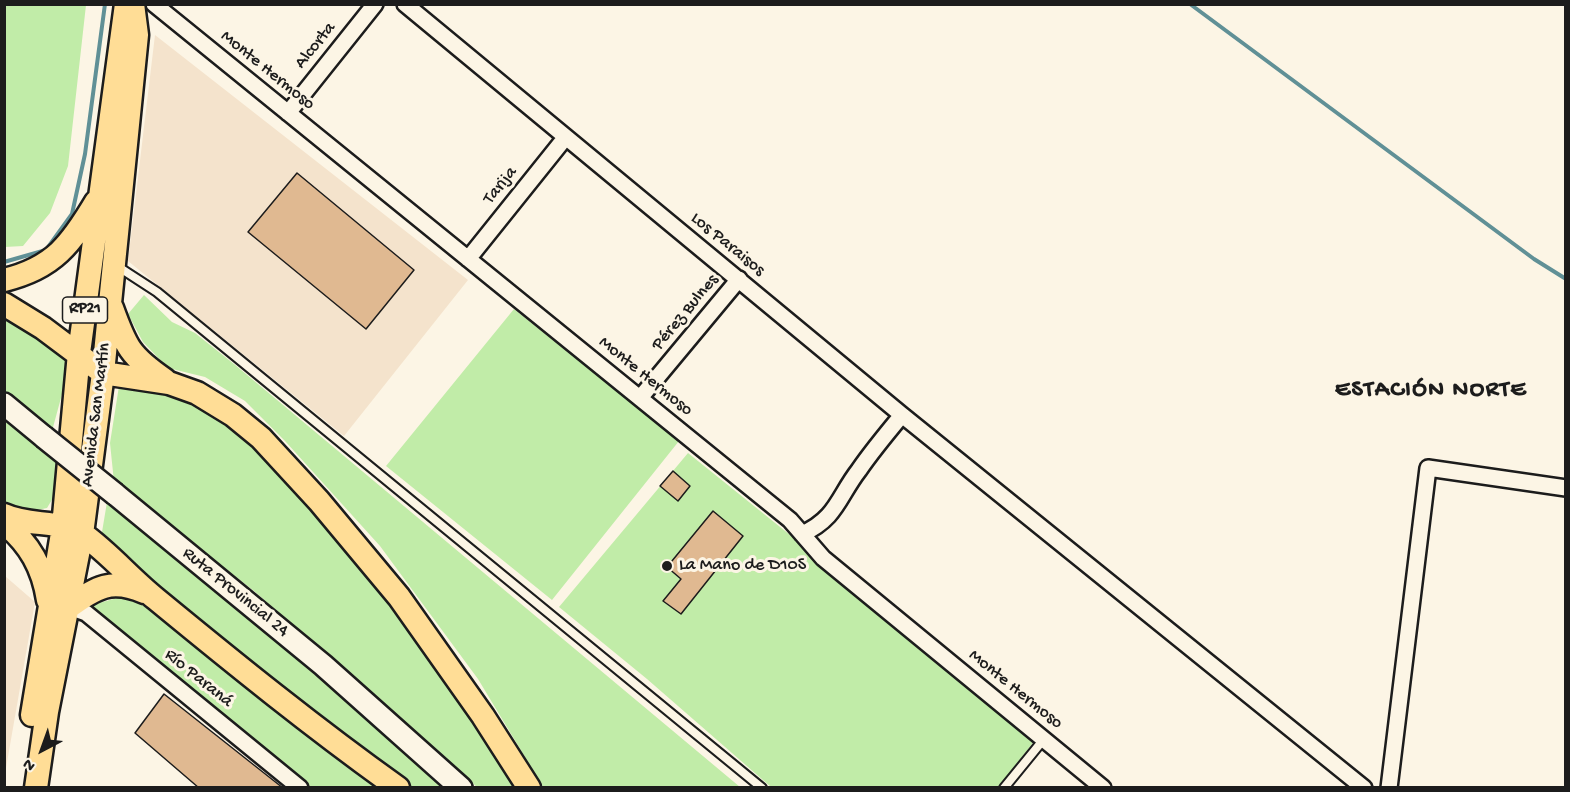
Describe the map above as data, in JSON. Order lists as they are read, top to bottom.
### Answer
{
  "streets": {
    "main road": ["RP21", "Avenida San Martín", "Ruta Provincial 24"],
    "street": [
      "Alcorta",
      "Monte Hermoso",
      "Tarija",
      "Los Paraisos",
      "Pérez Bulnes",
      "Río Paraná"
    ]
  },
  "crossings": [
    ["Alcorta", "Monte Hermoso"],
    ["Monte Hermoso", "Tarija"],
    ["Monte Hermoso", "Pérez Bulnes"],
    ["Tarija", "Los Paraisos"],
    ["Los Paraisos", "Pérez Bulnes"],
    ["Avenida San Martín", "Río Paraná"]
  ],
  "districts": ["ESTACIÓN NORTE"],
  "places": ["La Mano de D10S"],
  "north": "bottom left"
}
